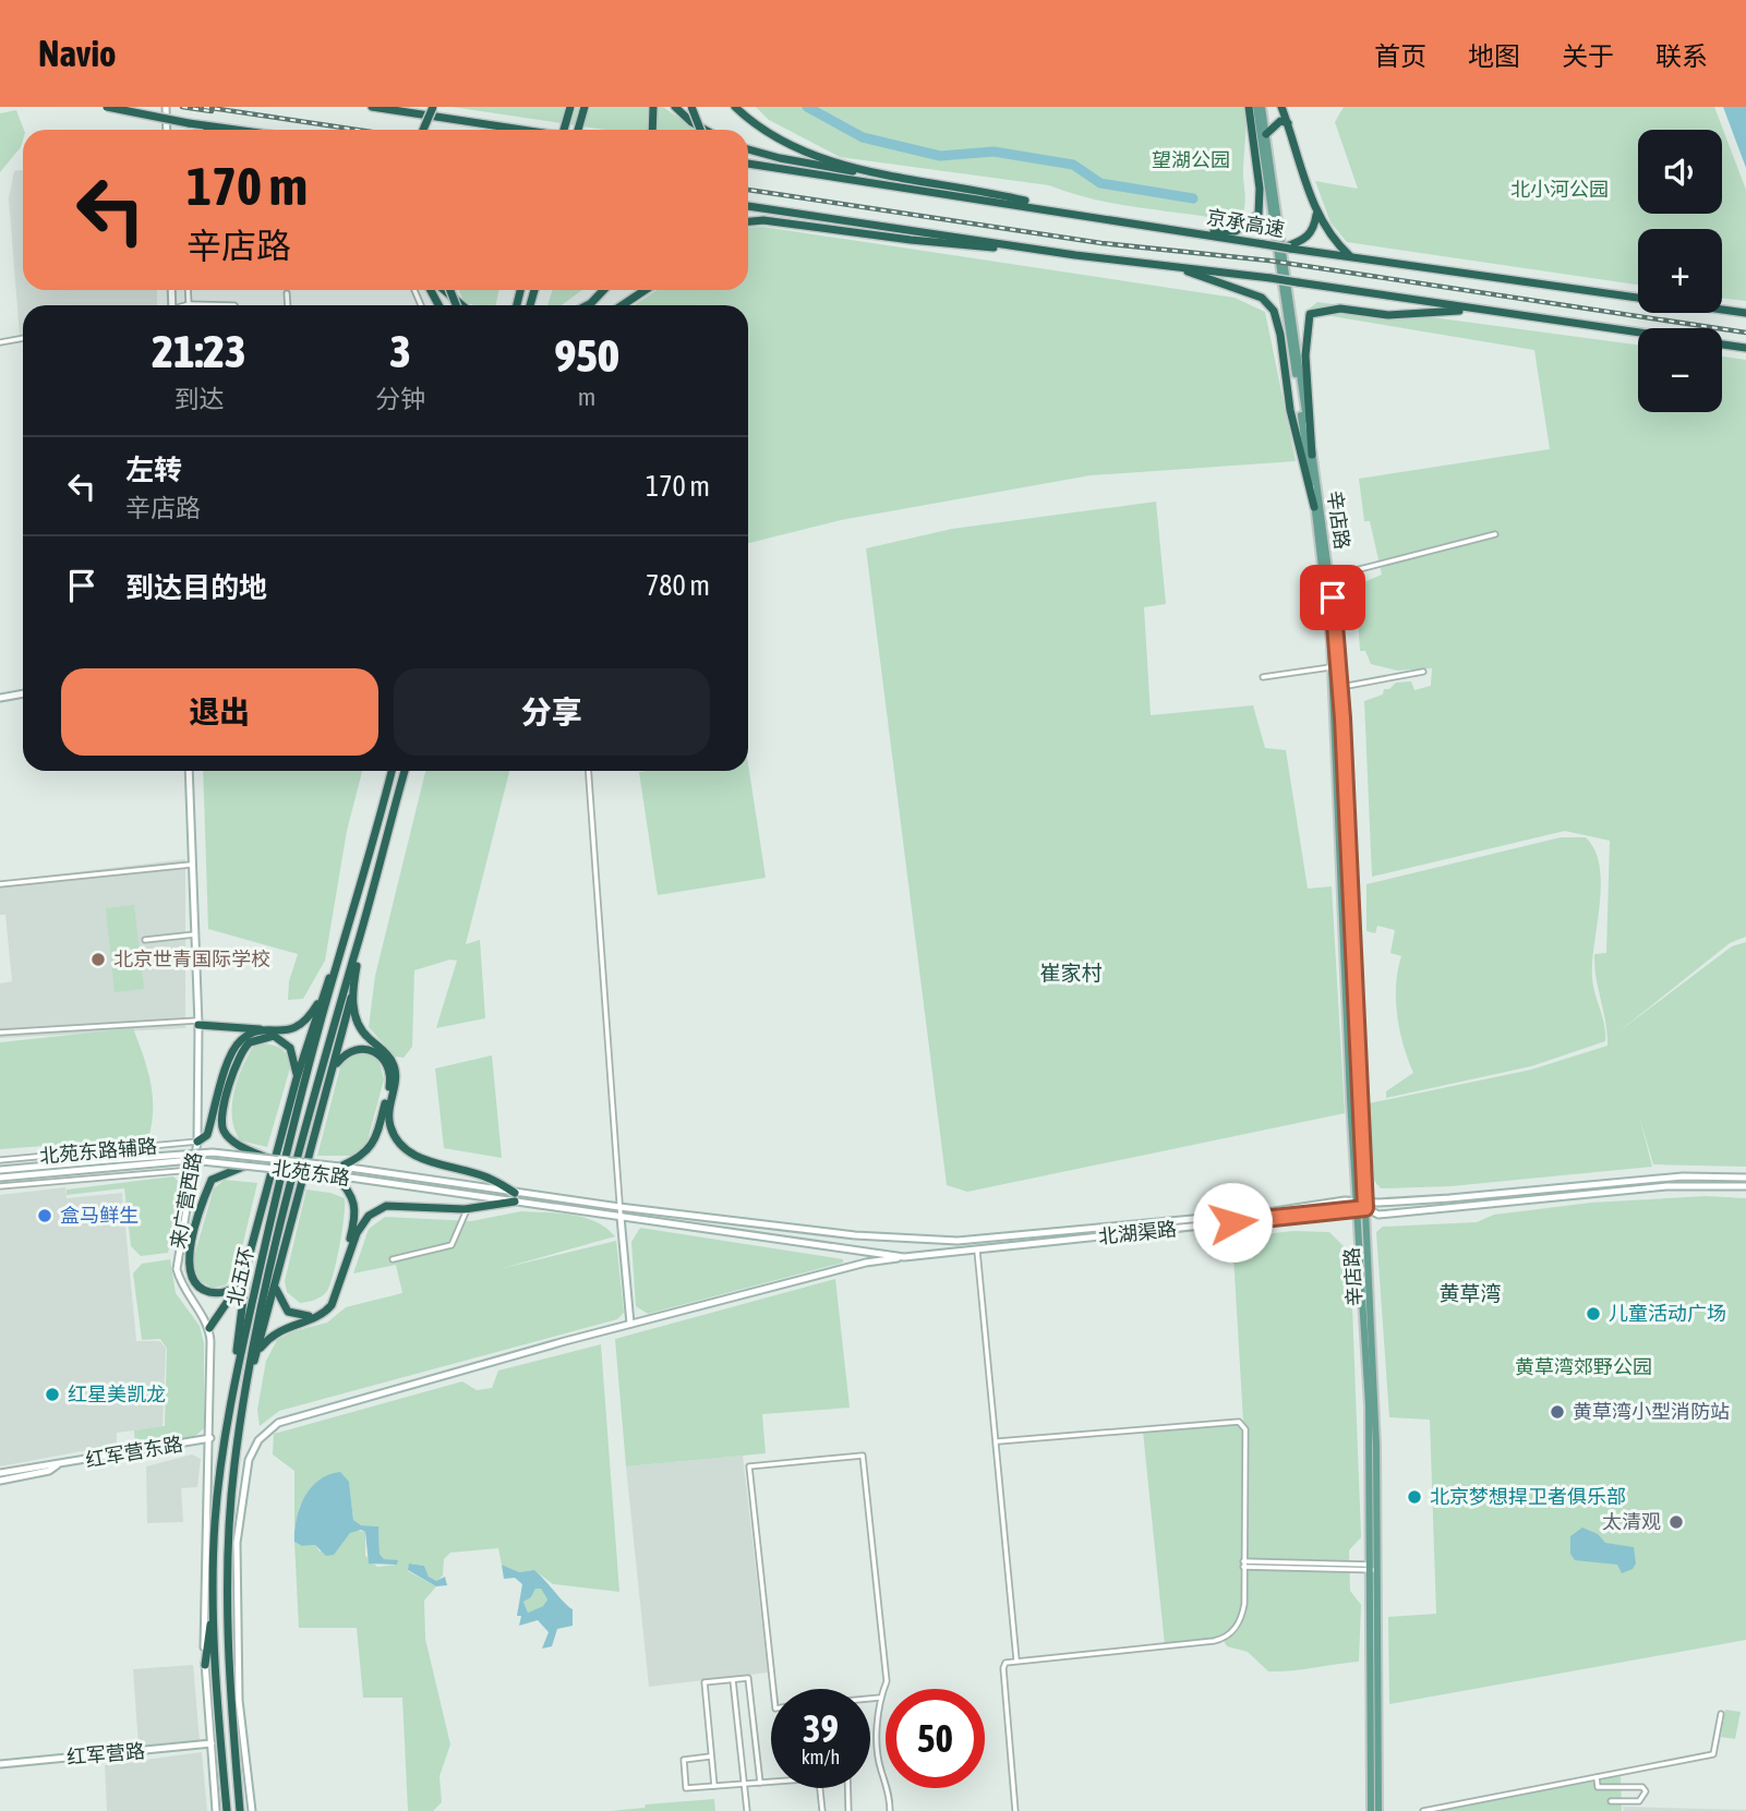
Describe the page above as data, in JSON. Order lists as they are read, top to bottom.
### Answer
{
  "streets": {
    "highway": ["京承高速", "北五环"],
    "main road": [
      "辛店路",
      "北苑东路",
      "来广营西路",
      "北湖渠路",
      "红军营东路",
      "红军营路"
    ],
    "street": ["北苑东路辅路"]
  },
  "crossings": [
    ["辛店路", "北湖渠路"],
    ["北苑东路辅路", "来广营西路"],
    ["北苑东路", "北湖渠路"]
  ],
  "districts": ["崔家村", "黄草湾"],
  "parks": ["望湖公园", "北小河公园", "黄草湾郊野公园"],
  "places": [
    "北京世青国际学校",
    "盒马鲜生",
    "儿童活动广场",
    "红星美凯龙",
    "黄草湾小型消防站",
    "北京梦想捍卫者俱乐部",
    "太清观"
  ],
  "page": {
    "header": "Navio",
    "nav": [
      "首页",
      "地图",
      "关于",
      "联系"
    ],
    "map_buttons": ["+", "−"],
    "turn": ["170 m", "辛店路"],
    "eta": [
      "21:23",
      "到达",
      "3",
      "分钟",
      "950",
      "m"
    ],
    "list": [
      {
        "name": "左转",
        "note": "辛店路",
        "value": "170 m"
      },
      {
        "name": "到达目的地",
        "value": "780 m"
      }
    ],
    "buttons": ["退出", "分享"],
    "speed": "39 km/h",
    "limit": "50"
  }
}
